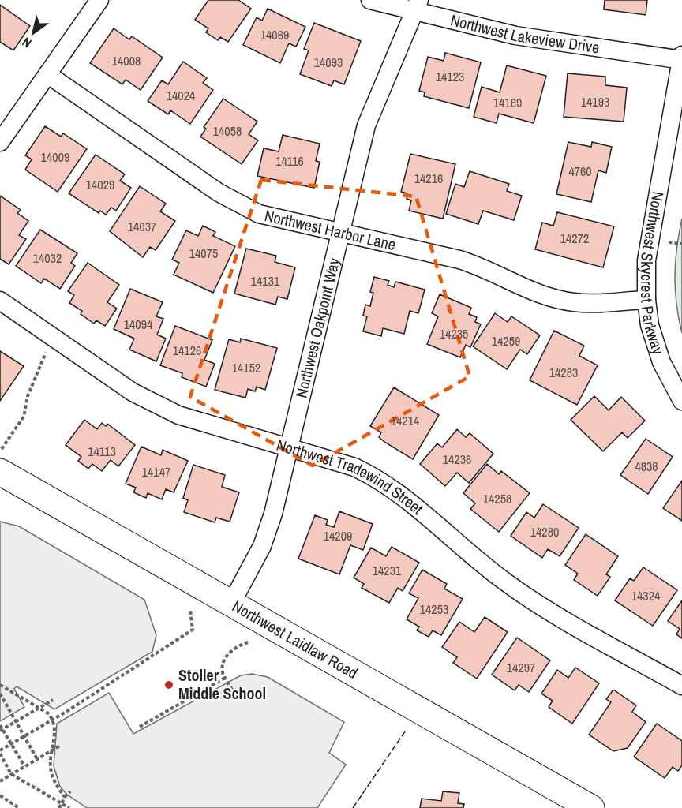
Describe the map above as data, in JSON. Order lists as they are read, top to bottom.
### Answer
{
  "streets": {
    "main road": ["Northwest Laidlaw Road"],
    "street": [
      "Northwest Lakeview Drive",
      "Northwest Harbor Lane",
      "Northwest Skycrest Parkway",
      "Northwest Oakpoint Way",
      "Northwest Tradewind Street"
    ]
  },
  "crossings": [
    ["Northwest Lakeview Drive", "Northwest Skycrest Parkway"],
    ["Northwest Lakeview Drive", "Northwest Oakpoint Way"],
    ["Northwest Harbor Lane", "Northwest Skycrest Parkway"],
    ["Northwest Harbor Lane", "Northwest Oakpoint Way"],
    ["Northwest Oakpoint Way", "Northwest Tradewind Street"],
    ["Northwest Oakpoint Way", "Northwest Laidlaw Road"]
  ],
  "places": ["Stoller Middle School"],
  "house_numbers": [
    "14069",
    "14008",
    "14093",
    "14123",
    "14024",
    "14193",
    "14169",
    "14058",
    "14009",
    "14116",
    "4760",
    "14216",
    "14029",
    "14037",
    "14272",
    "14075",
    "14032",
    "14131",
    "14094",
    "14235",
    "14259",
    "14126",
    "14152",
    "14283",
    "14214",
    "14113",
    "14236",
    "4838",
    "14147",
    "14258",
    "14280",
    "14209",
    "14231",
    "14324",
    "14253",
    "14297"
  ],
  "north": "bottom left"
}
